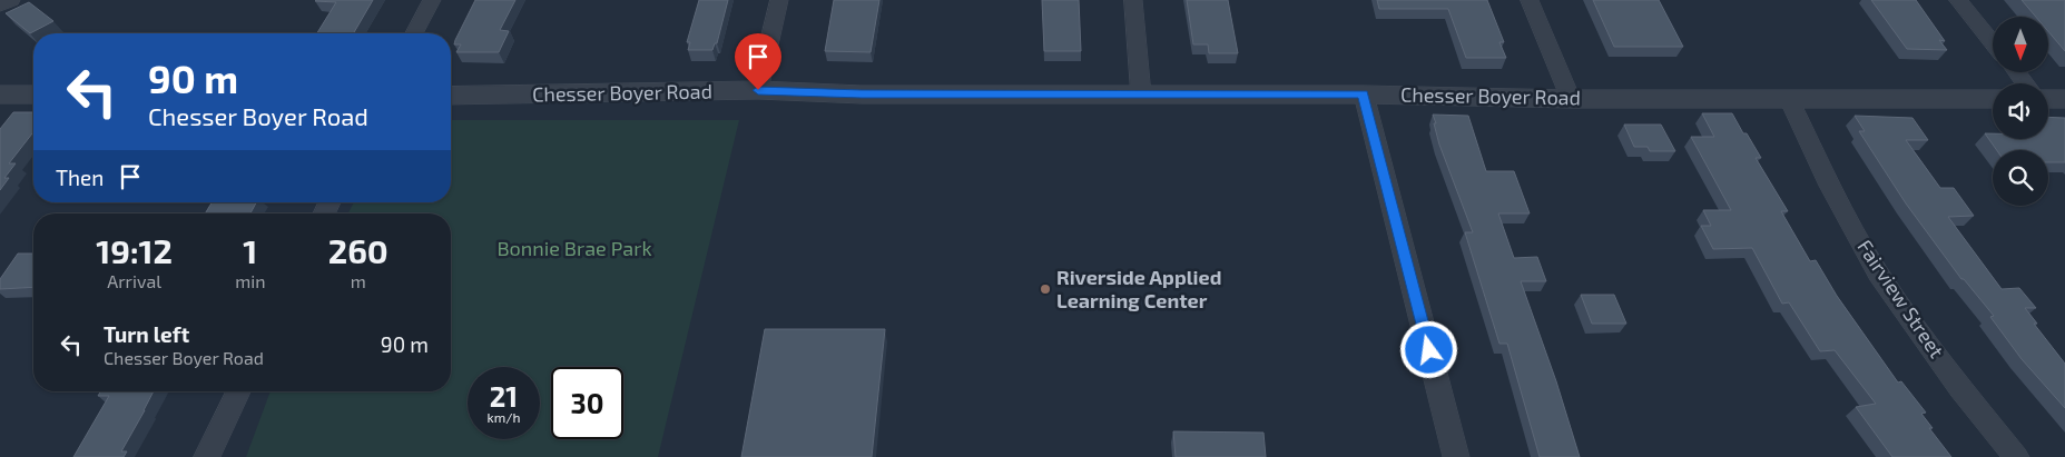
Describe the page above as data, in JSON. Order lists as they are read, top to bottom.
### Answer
{
  "streets": {
    "street": ["Chesser Boyer Road", "Fairview Street"]
  },
  "crossings": [
    ["Chesser Boyer Road", "Fairview Street"]
  ],
  "parks": ["Bonnie Brae Park"],
  "places": ["Riverside Applied Learning Center"],
  "north": "bottom",
  "page": {
    "turn": ["90 m", "Chesser Boyer Road"],
    "then": "Then",
    "eta": [
      "19:12",
      "Arrival",
      "1",
      "min",
      "260",
      "m"
    ],
    "list": [
      {
        "name": "Turn left",
        "note": "Chesser Boyer Road",
        "value": "90 m"
      }
    ],
    "speed": "21 km/h",
    "limit": "30"
  }
}
